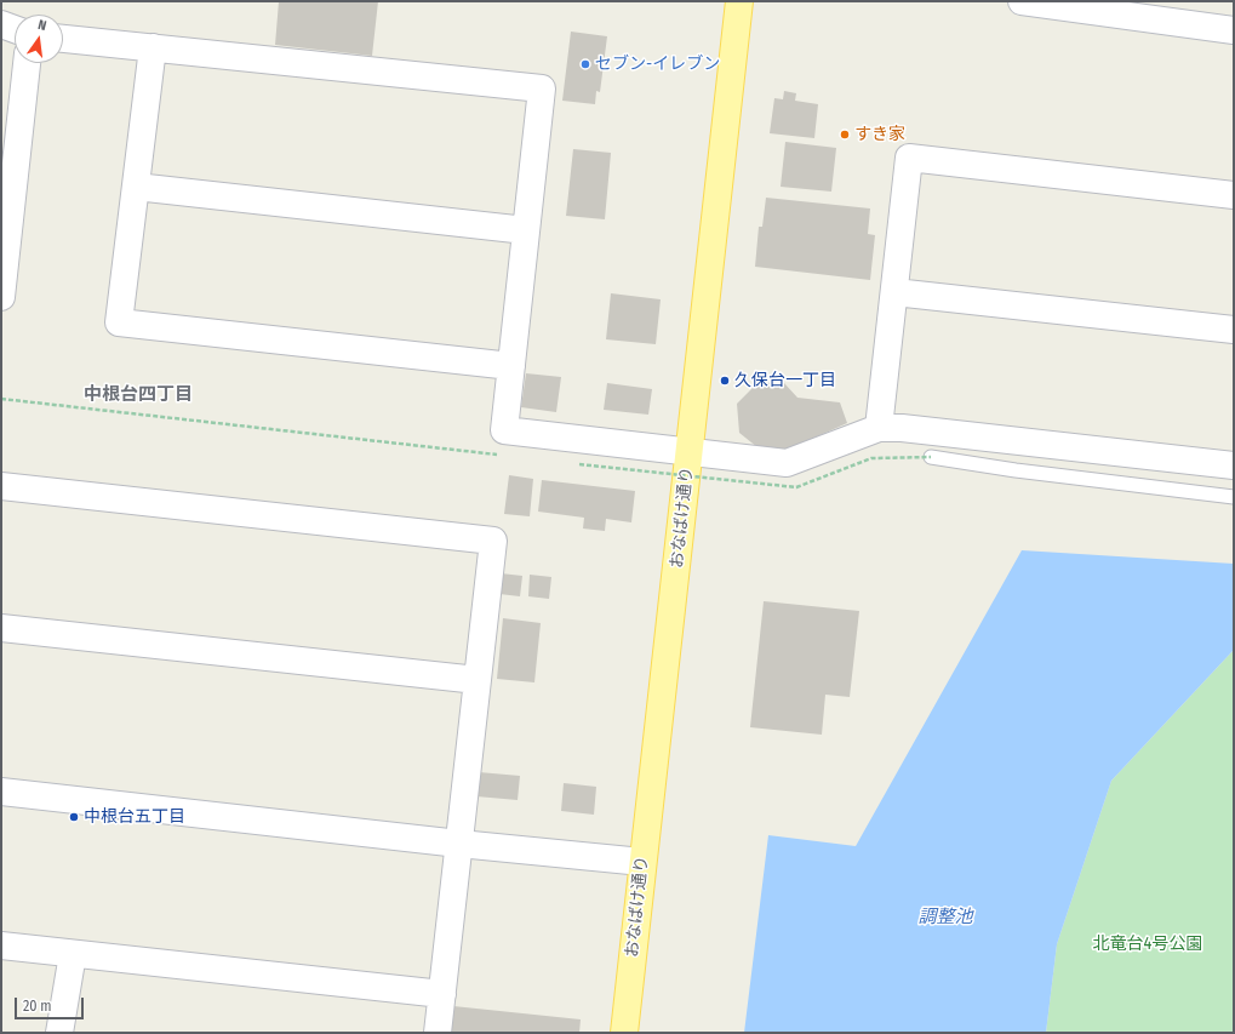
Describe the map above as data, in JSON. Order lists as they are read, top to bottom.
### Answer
{
  "streets": {
    "main road": ["おなばけ通り"]
  },
  "districts": ["中根台四丁目"],
  "water": ["調整池"],
  "parks": ["北竜台4号公園"],
  "places": [
    "セブン-イレブン",
    "すき家",
    "久保台一丁目",
    "中根台五丁目"
  ],
  "scale_bar": "20 m",
  "north": "top"
}
